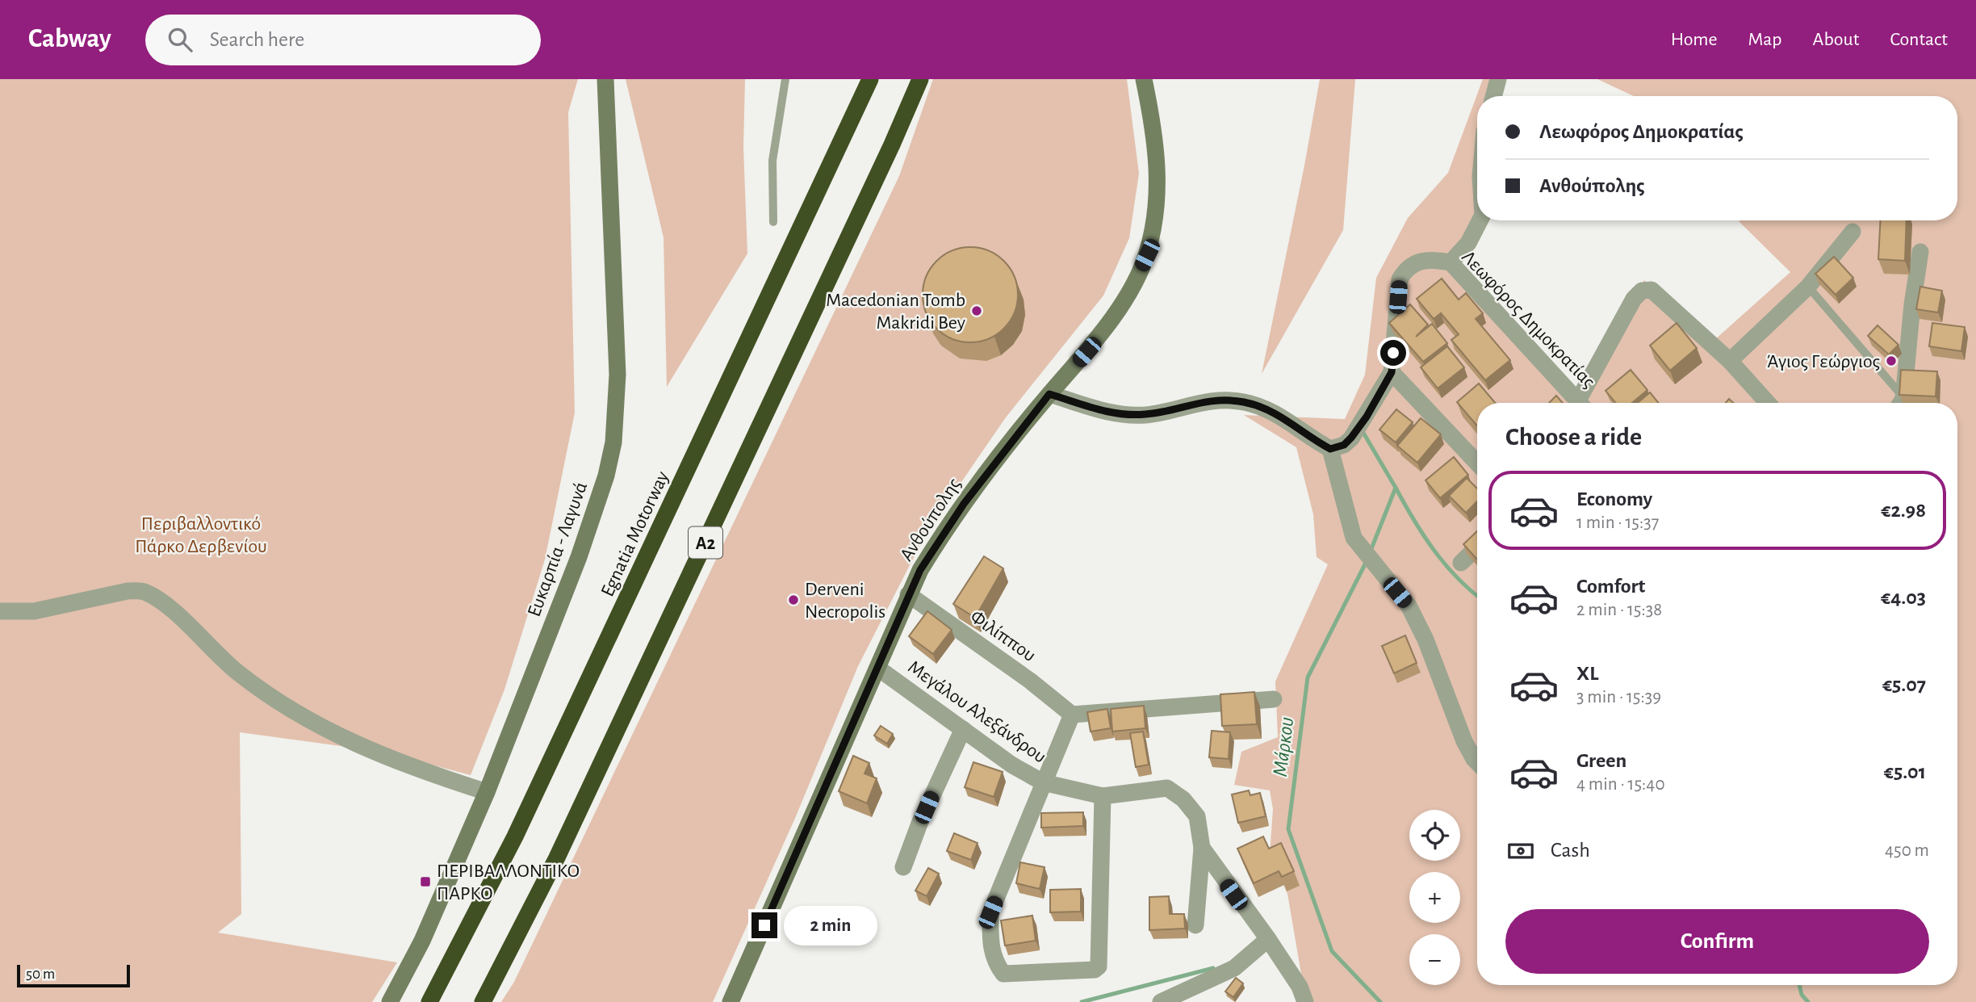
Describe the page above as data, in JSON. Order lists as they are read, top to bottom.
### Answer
{
  "streets": {
    "highway": ["Egnatia Motorway", "Α2"],
    "street": [
      "Λεωφόρος Δημοκρατίας",
      "Ανθούπολης",
      "Ευκαρπία - Λαγυνά",
      "Φιλίππου",
      "Μεγάλου Αλεξάνδρου"
    ]
  },
  "crossings": [
    ["Ανθούπολης", "Φιλίππου"],
    ["Ανθούπολης", "Μεγάλου Αλεξάνδρου"]
  ],
  "water": ["Μάρκου"],
  "parks": ["Περιβαλλοντικό Πάρκο Δερβενίου"],
  "places": {
    "other": ["Macedonian Tomb Makridi Bey", "Άγιος Γεώργιος", "Derveni Necropolis"],
    "transit": ["ΠΕΡΙΒΑΛΛΟΝΤΙΚΟ ΠΑΡΚΟ"]
  },
  "scale_bar": "50 m",
  "page": {
    "header": "Cabway",
    "search": "Search here",
    "nav": [
      "Home",
      "Map",
      "About",
      "Contact"
    ],
    "banner": ["Λεωφόρος Δημοκρατίας", "Ανθούπολης"],
    "heading": "Choose a ride",
    "list": [
      {
        "name": "Economy",
        "note": "1 min · 15:37",
        "value": "€2.98"
      },
      {
        "name": "Comfort",
        "note": "2 min · 15:38",
        "value": "€4.03"
      },
      {
        "name": "XL",
        "note": "3 min · 15:39",
        "value": "€5.07"
      },
      {
        "name": "Green",
        "note": "4 min · 15:40",
        "value": "€5.01"
      }
    ],
    "map_buttons": ["+", "−"],
    "pay": ["Cash", "450 m"],
    "buttons": "Confirm",
    "bubble": "2 min",
    "scale": "50 m"
  }
}
